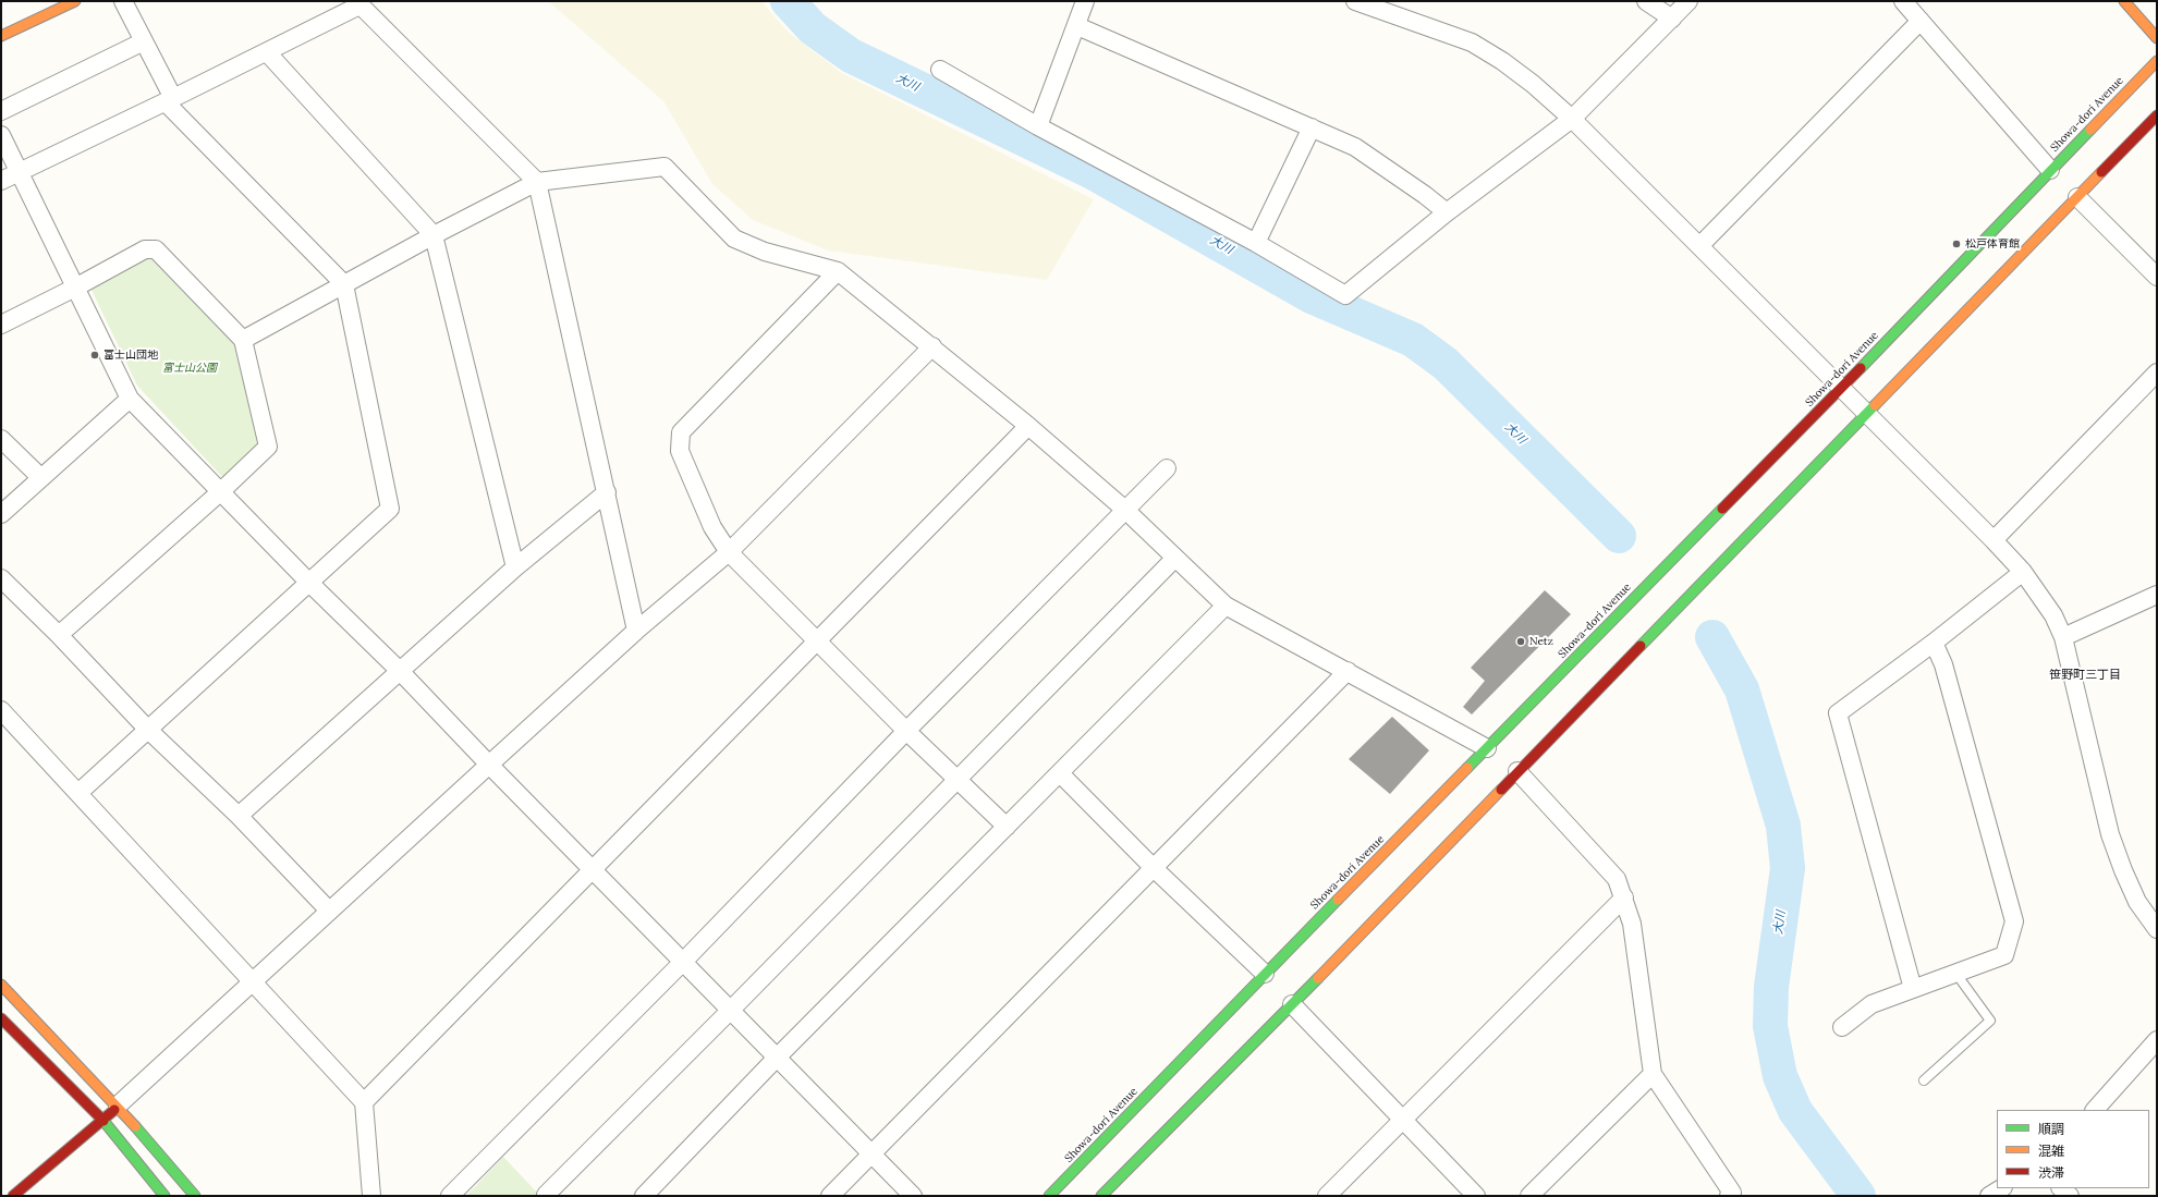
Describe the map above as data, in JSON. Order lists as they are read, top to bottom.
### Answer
{
  "streets": {
    "street": ["Showa-dori Avenue"]
  },
  "districts": ["笹野町三丁目"],
  "water": ["大川"],
  "parks": ["富士山公園"],
  "places": ["松戸体育館", "富士山団地", "Netz"],
  "legend": ["順調", "混雑", "渋滞"]
}
